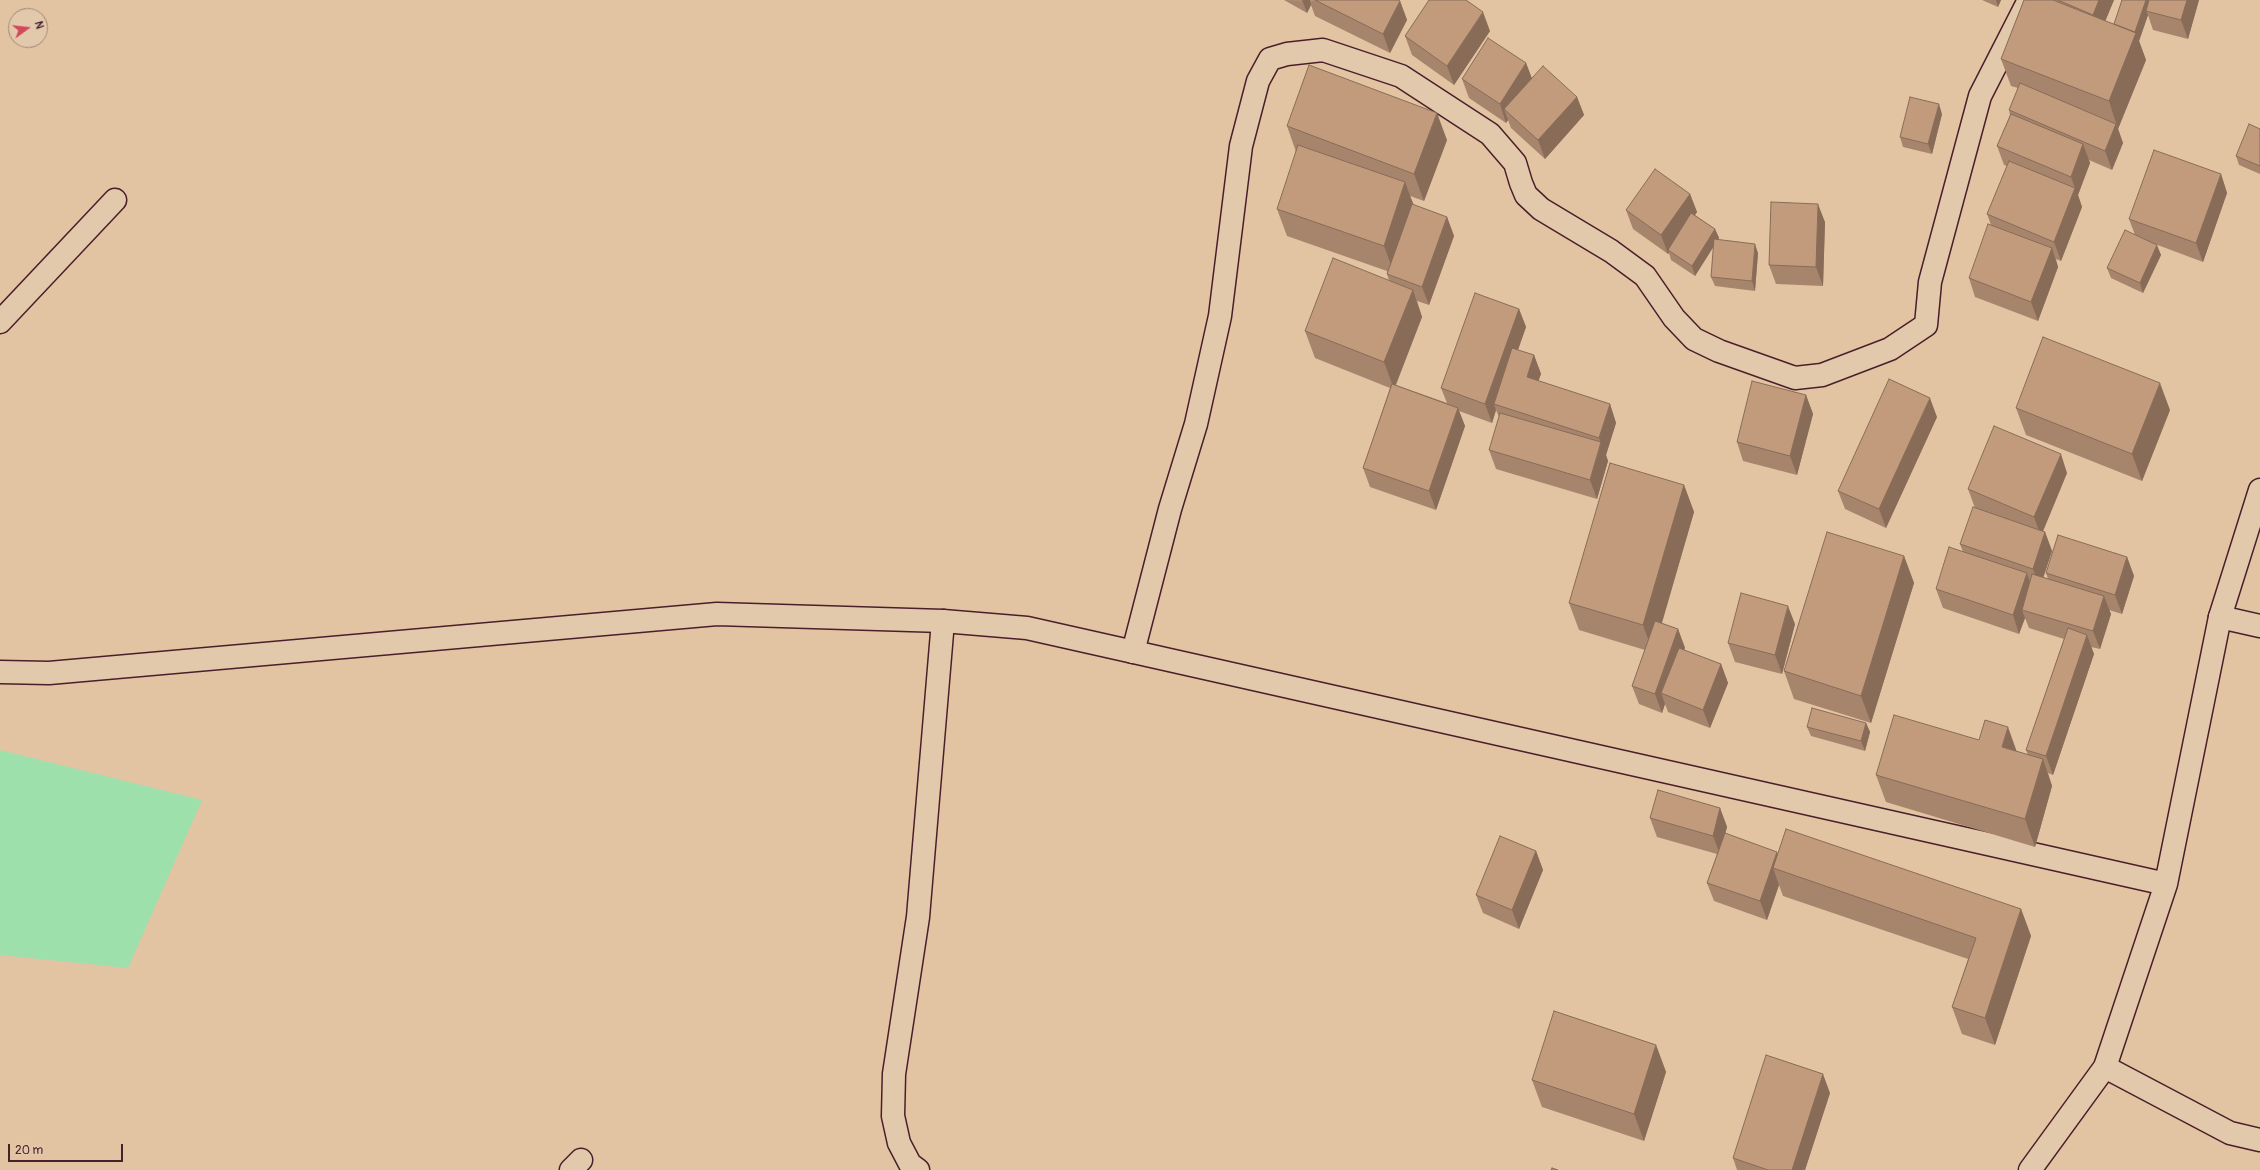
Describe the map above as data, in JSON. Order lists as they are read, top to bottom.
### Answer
{
  "scale_bar": "20 m",
  "north": "right"
}
